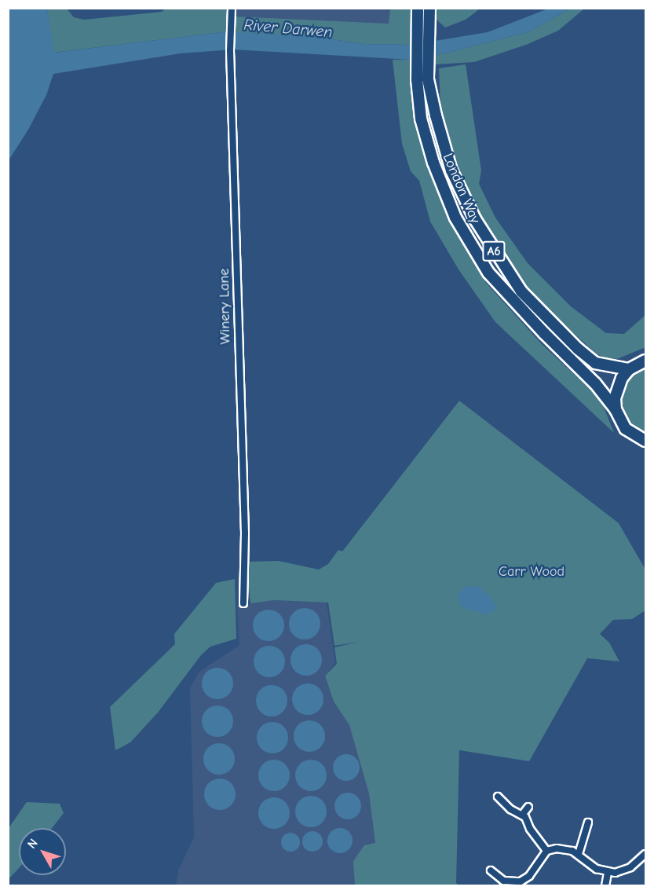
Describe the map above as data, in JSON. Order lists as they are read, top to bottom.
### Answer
{
  "streets": {
    "highway": ["London Way", "A6"],
    "street": ["Winery Lane"]
  },
  "crossings": [
    ["London Way", "A6"]
  ],
  "water": ["River Darwen"],
  "parks": ["Carr Wood"],
  "north": "top left"
}
